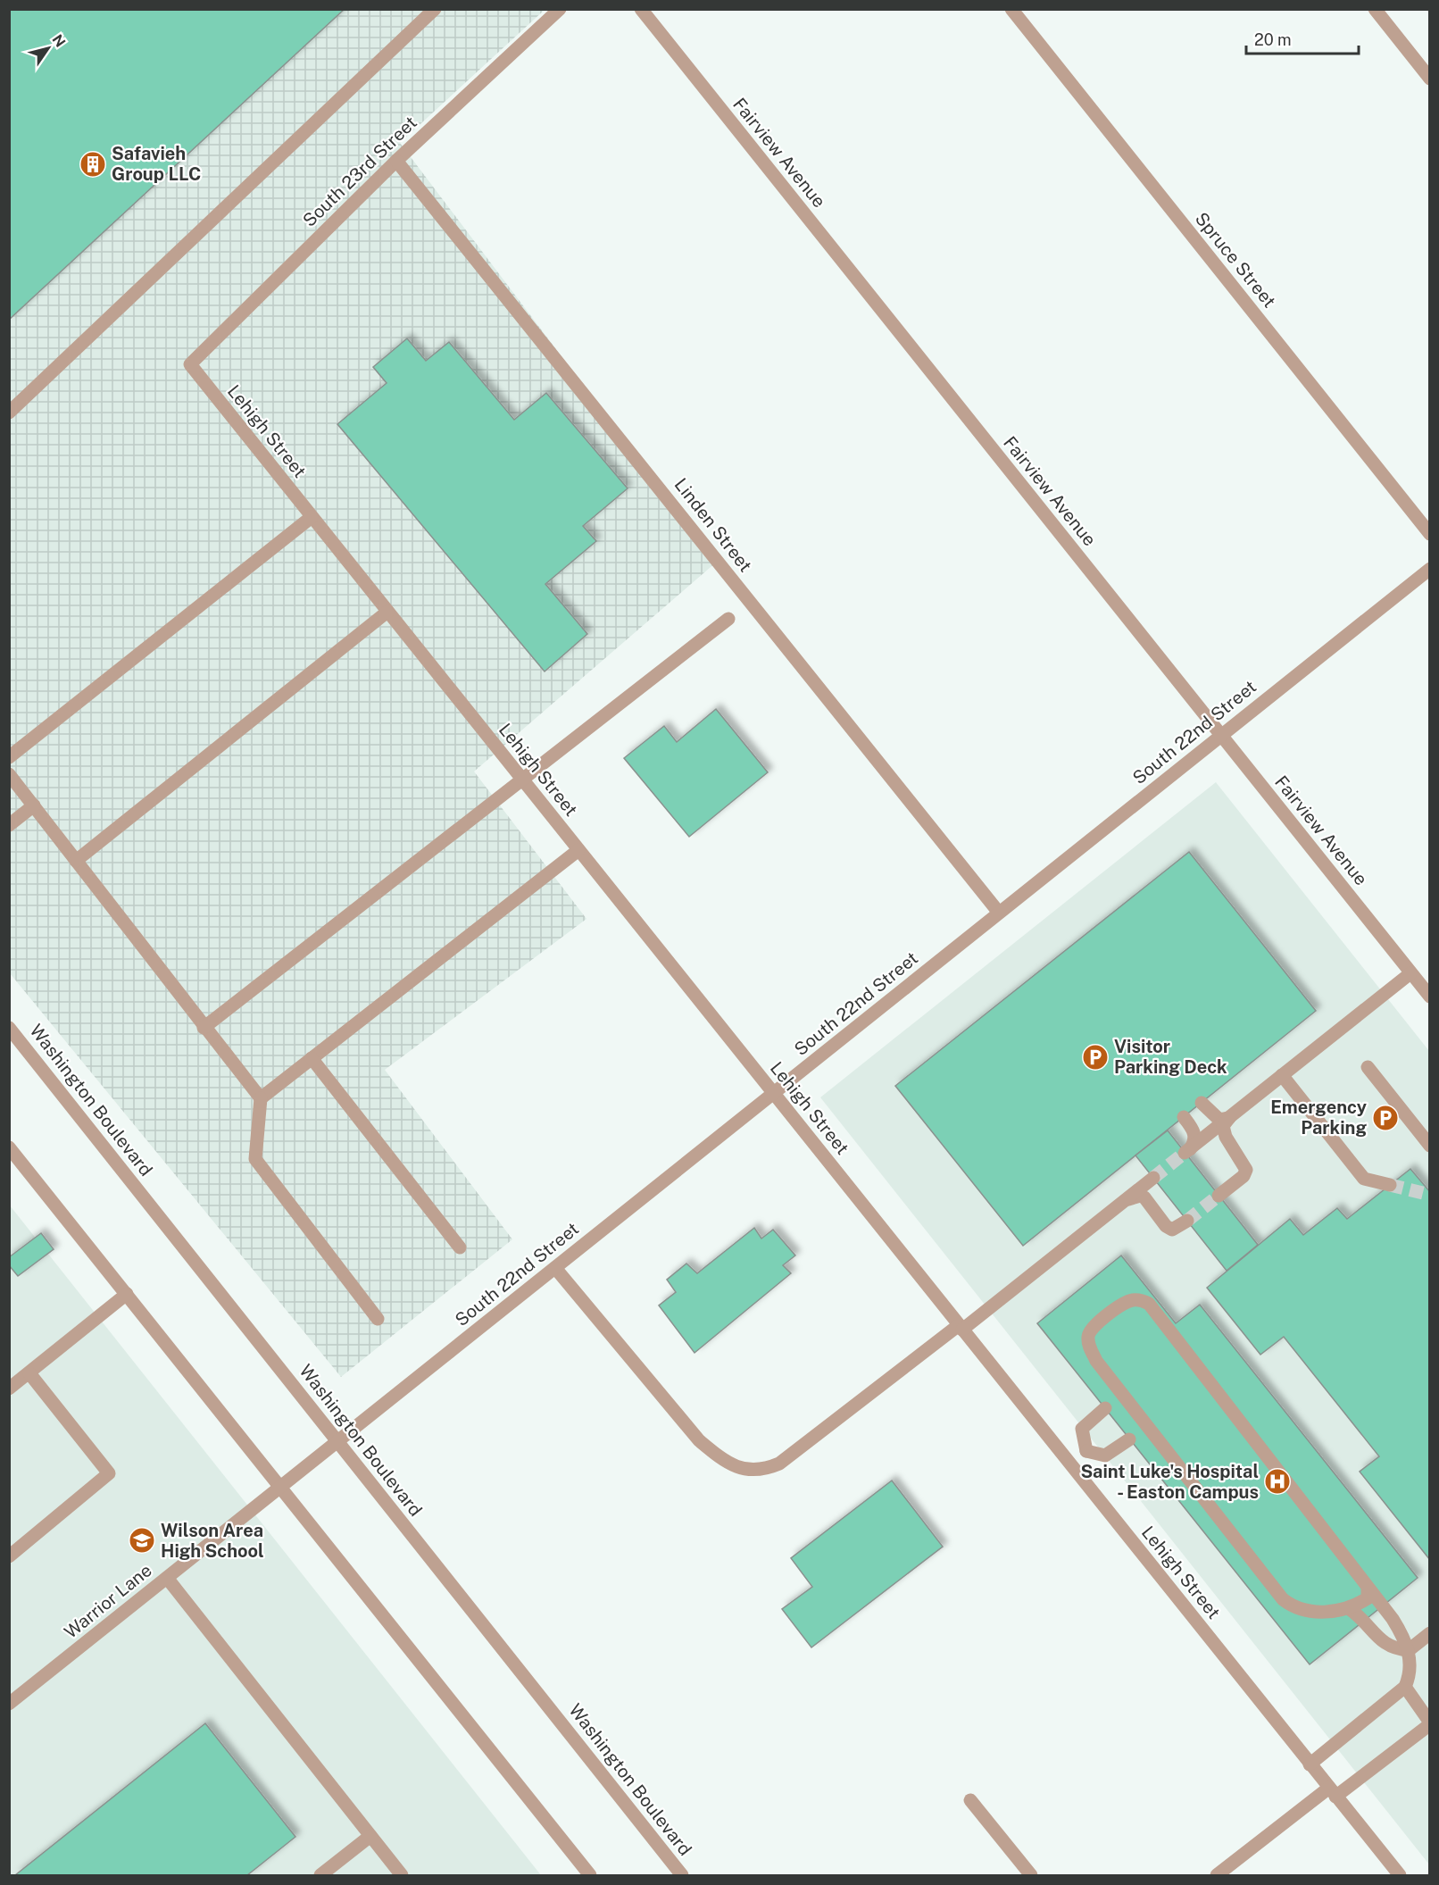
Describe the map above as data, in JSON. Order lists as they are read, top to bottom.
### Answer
{
  "streets": {
    "street": [
      "Fairview Avenue",
      "South 23rd Street",
      "Spruce Street",
      "Lehigh Street",
      "Linden Street",
      "South 22nd Street",
      "Washington Boulevard",
      "Warrior Lane"
    ]
  },
  "crossings": [
    ["Fairview Avenue", "South 22nd Street"],
    ["South 23rd Street", "Lehigh Street"],
    ["South 23rd Street", "Linden Street"],
    ["Lehigh Street", "South 22nd Street"],
    ["Linden Street", "South 22nd Street"],
    ["South 22nd Street", "Washington Boulevard"],
    ["South 22nd Street", "Warrior Lane"]
  ],
  "places": {
    "building": ["Safavieh Group LLC"],
    "parking": ["Visitor Parking Deck", "Emergency Parking"],
    "hospital": ["Saint Luke's Hospital - Easton Campus"],
    "school or university": ["Wilson Area High School"]
  },
  "scale_bar": "20 m",
  "north": "top right"
}
